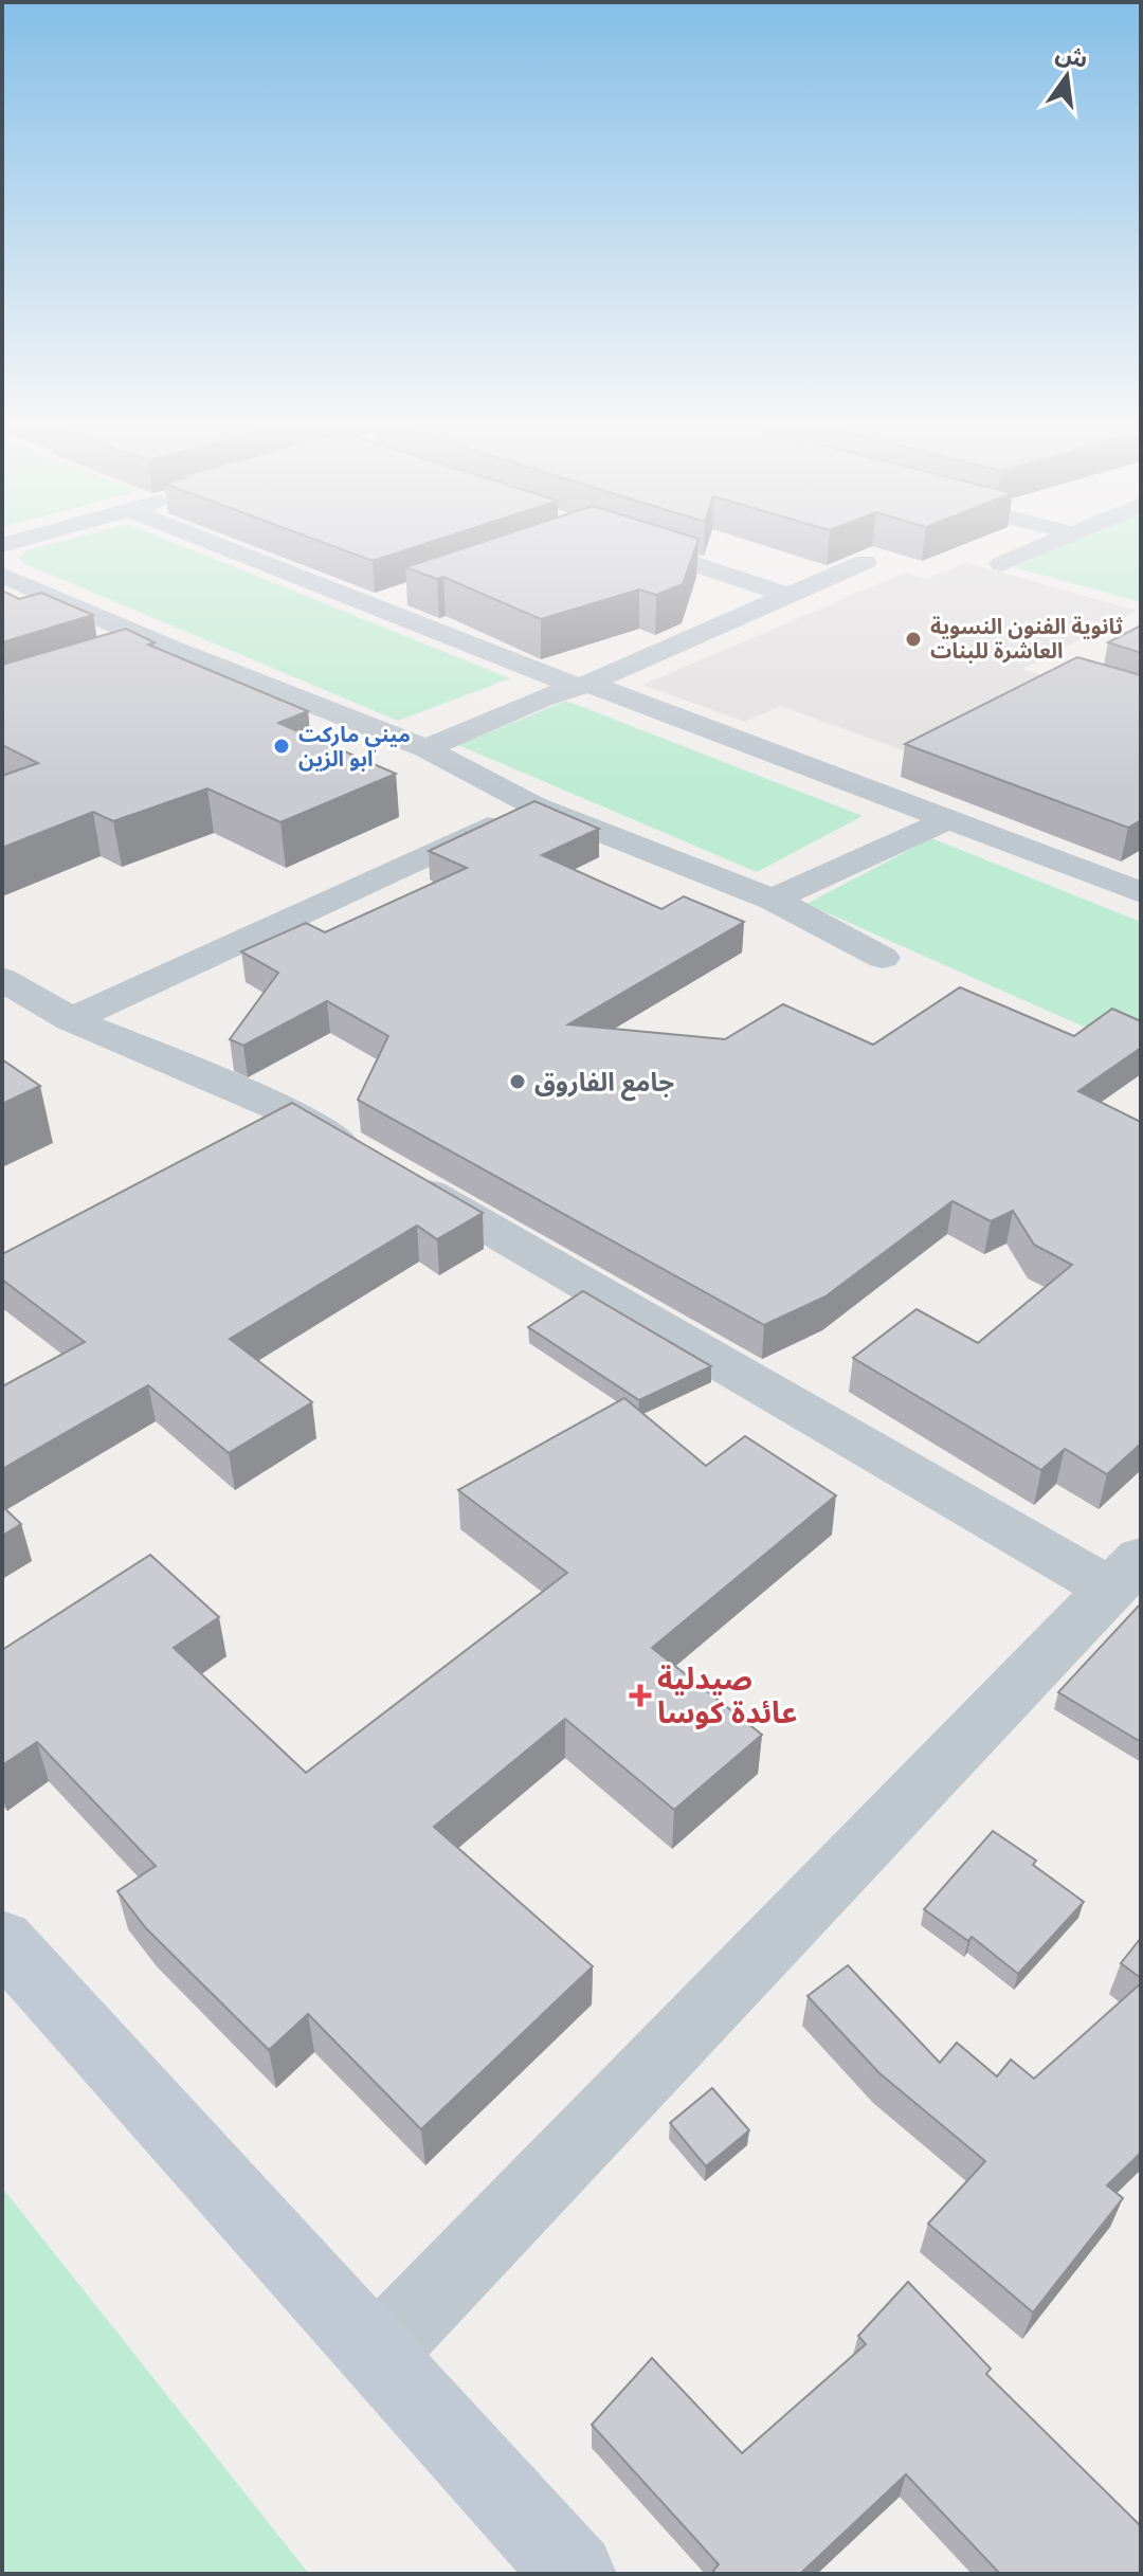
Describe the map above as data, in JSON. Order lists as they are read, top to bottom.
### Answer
{
  "places": {
    "other": ["ثانوية الفنون النسوية العاشرة للبنات", "ميني ماركت ابو الزين", "جامع الفاروق"],
    "health": ["صيدلية عائدة كوسا"]
  },
  "north": "top"
}
